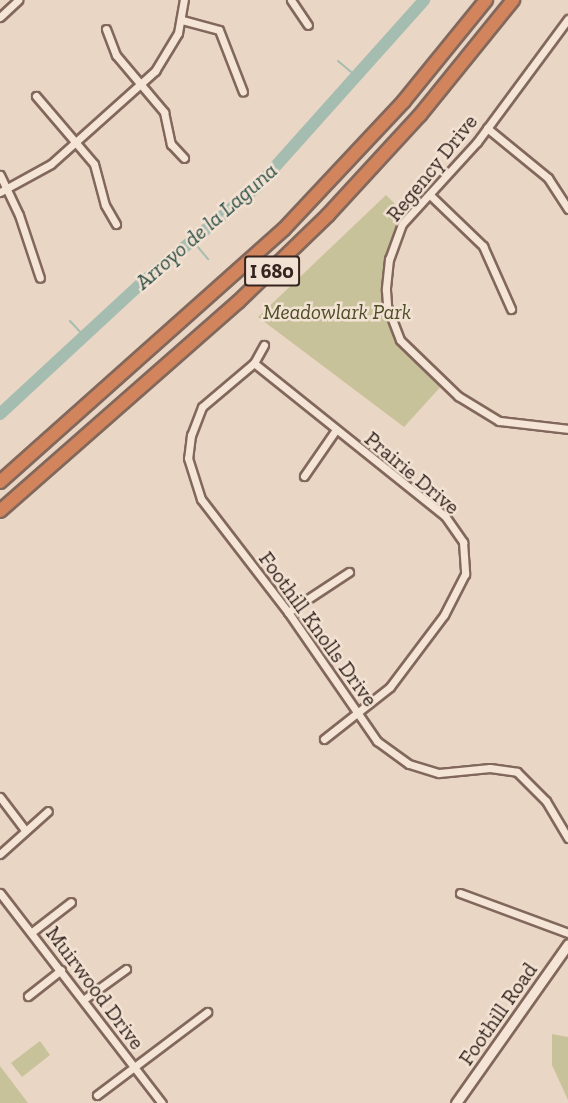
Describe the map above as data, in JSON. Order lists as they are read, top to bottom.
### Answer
{
  "streets": {
    "highway": ["I 680"],
    "main road": ["Foothill Road"],
    "street": [
      "Regency Drive",
      "Prairie Drive",
      "Foothill Knolls Drive",
      "Muirwood Drive"
    ]
  },
  "crossings": [
    ["Prairie Drive", "Foothill Knolls Drive"]
  ],
  "water": ["Arroyo de la Laguna"],
  "parks": ["Meadowlark Park"]
}
